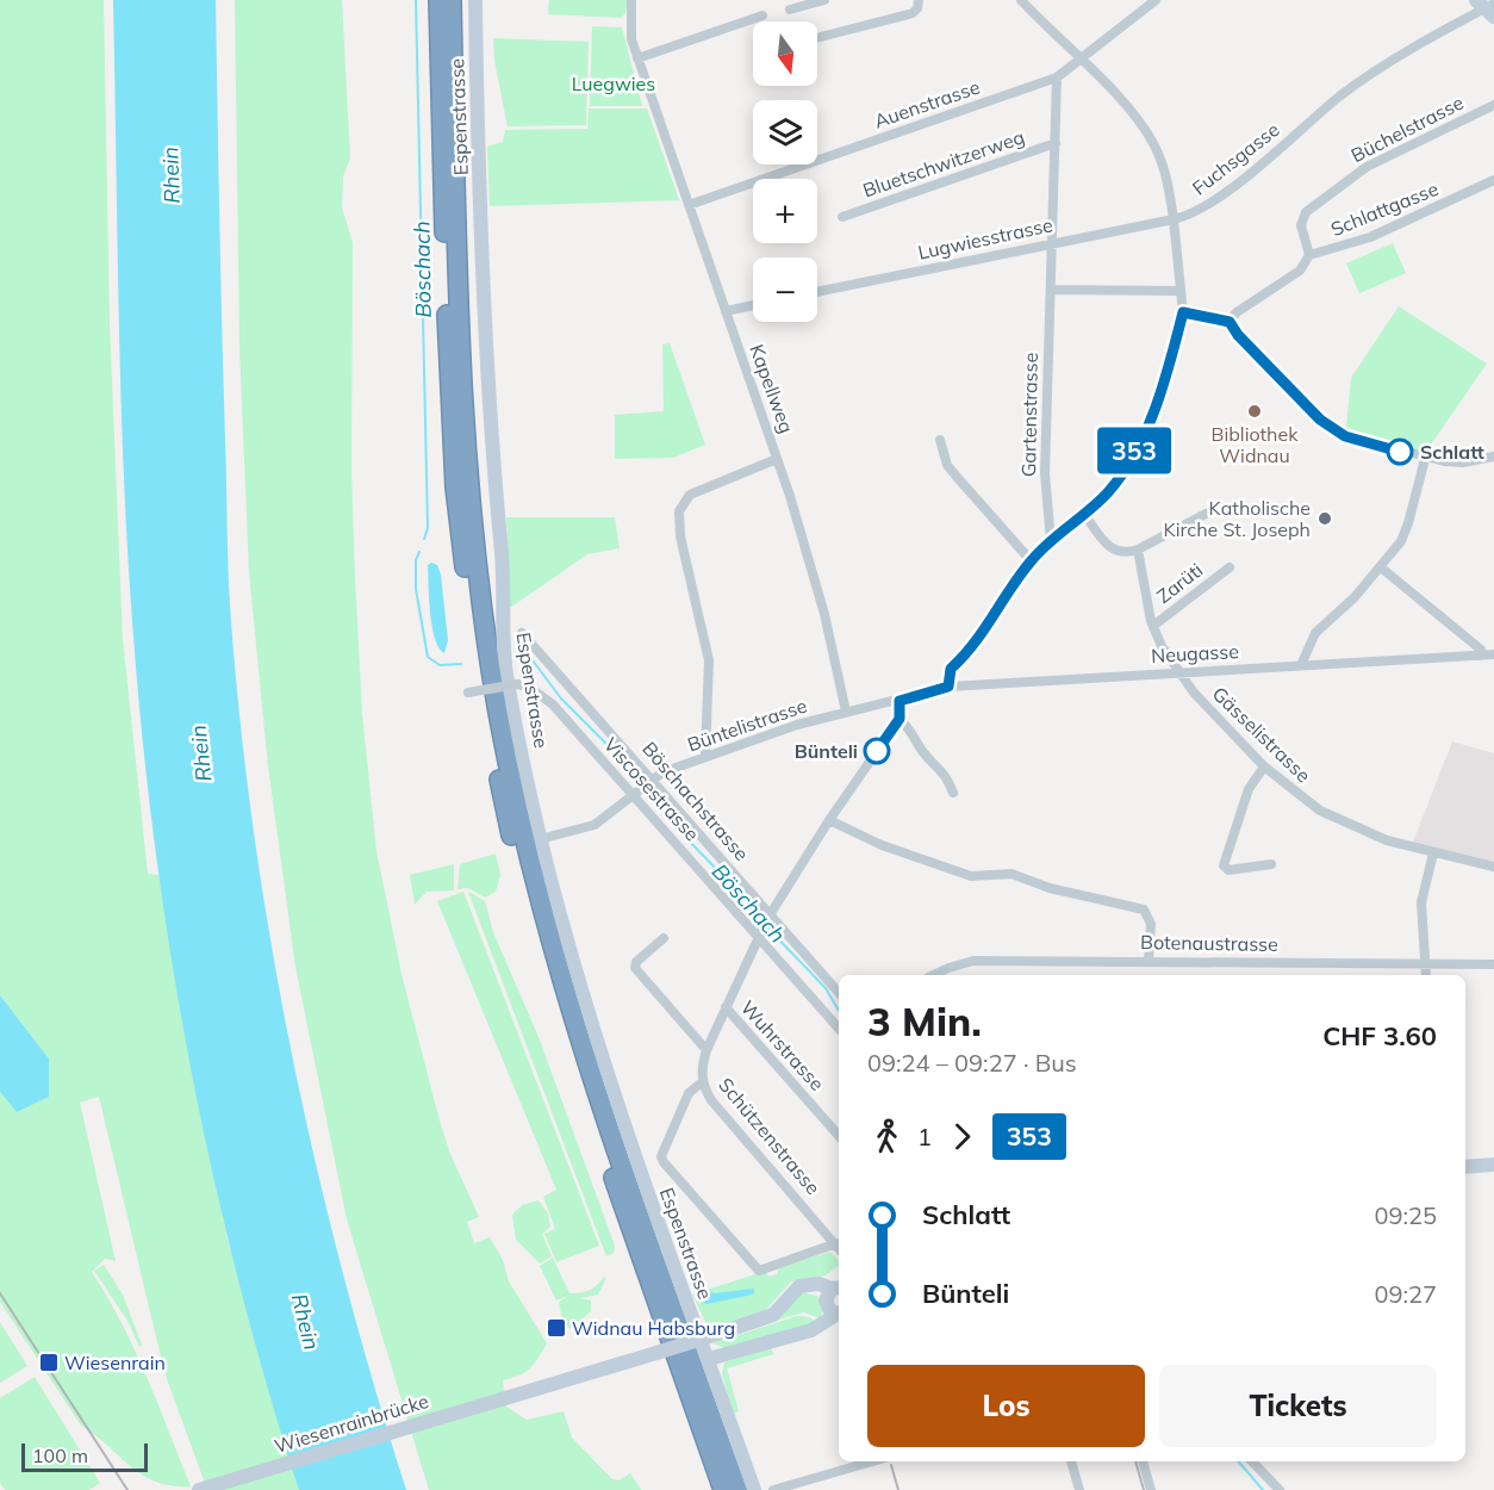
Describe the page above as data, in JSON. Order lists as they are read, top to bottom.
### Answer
{
  "streets": {
    "street": [
      "Auenstrasse",
      "Espenstrasse",
      "Büchelstrasse",
      "Fuchsgasse",
      "Bluetschwitzerweg",
      "Schlattgasse",
      "Lugwiesstrasse",
      "Kapellweg",
      "Gartenstrasse",
      "Zarüti",
      "Neugasse",
      "Büntelistrasse",
      "Gässelistrasse",
      "Viscosestrasse",
      "Böschachstrasse",
      "Botenaustrasse",
      "Wuhrstrasse",
      "Schützenstrasse",
      "Wiesenrainbrücke"
    ]
  },
  "crossings": [
    ["Auenstrasse", "Kapellweg"],
    ["Auenstrasse", "Gartenstrasse"],
    ["Espenstrasse", "Büntelistrasse"],
    ["Büchelstrasse", "Schlattgasse"],
    ["Fuchsgasse", "Lugwiesstrasse"],
    ["Bluetschwitzerweg", "Gartenstrasse"],
    ["Lugwiesstrasse", "Gartenstrasse"],
    ["Kapellweg", "Büntelistrasse"],
    ["Zarüti", "Gässelistrasse"],
    ["Neugasse", "Büntelistrasse"],
    ["Neugasse", "Gässelistrasse"],
    ["Büntelistrasse", "Viscosestrasse"],
    ["Büntelistrasse", "Böschachstrasse"],
    ["Viscosestrasse", "Schützenstrasse"],
    ["Böschachstrasse", "Schützenstrasse"],
    ["Wuhrstrasse", "Schützenstrasse"]
  ],
  "water": ["Rhein", "Böschach"],
  "parks": ["Luegwies"],
  "places": {
    "other": [
      "Bibliothek Widnau",
      "Schlatt",
      "Katholische Kirche St. Joseph",
      "Bünteli"
    ],
    "transit": ["Widnau Habsburg", "Wiesenrain"]
  },
  "lines": ["bus line 353"],
  "scale_bar": "100 m",
  "north": "bottom",
  "page": {
    "on_map": "353",
    "map_buttons": ["+", "−"],
    "heading": ["3 Min.", "09:24 – 09:27 · Bus", "CHF 3.60"],
    "legs": ["1", "353"],
    "list": [
      {
        "name": "Schlatt",
        "value": "09:25"
      },
      {
        "name": "Bünteli",
        "value": "09:27"
      }
    ],
    "buttons": ["Los", "Tickets"],
    "scale": "100 m"
  }
}
